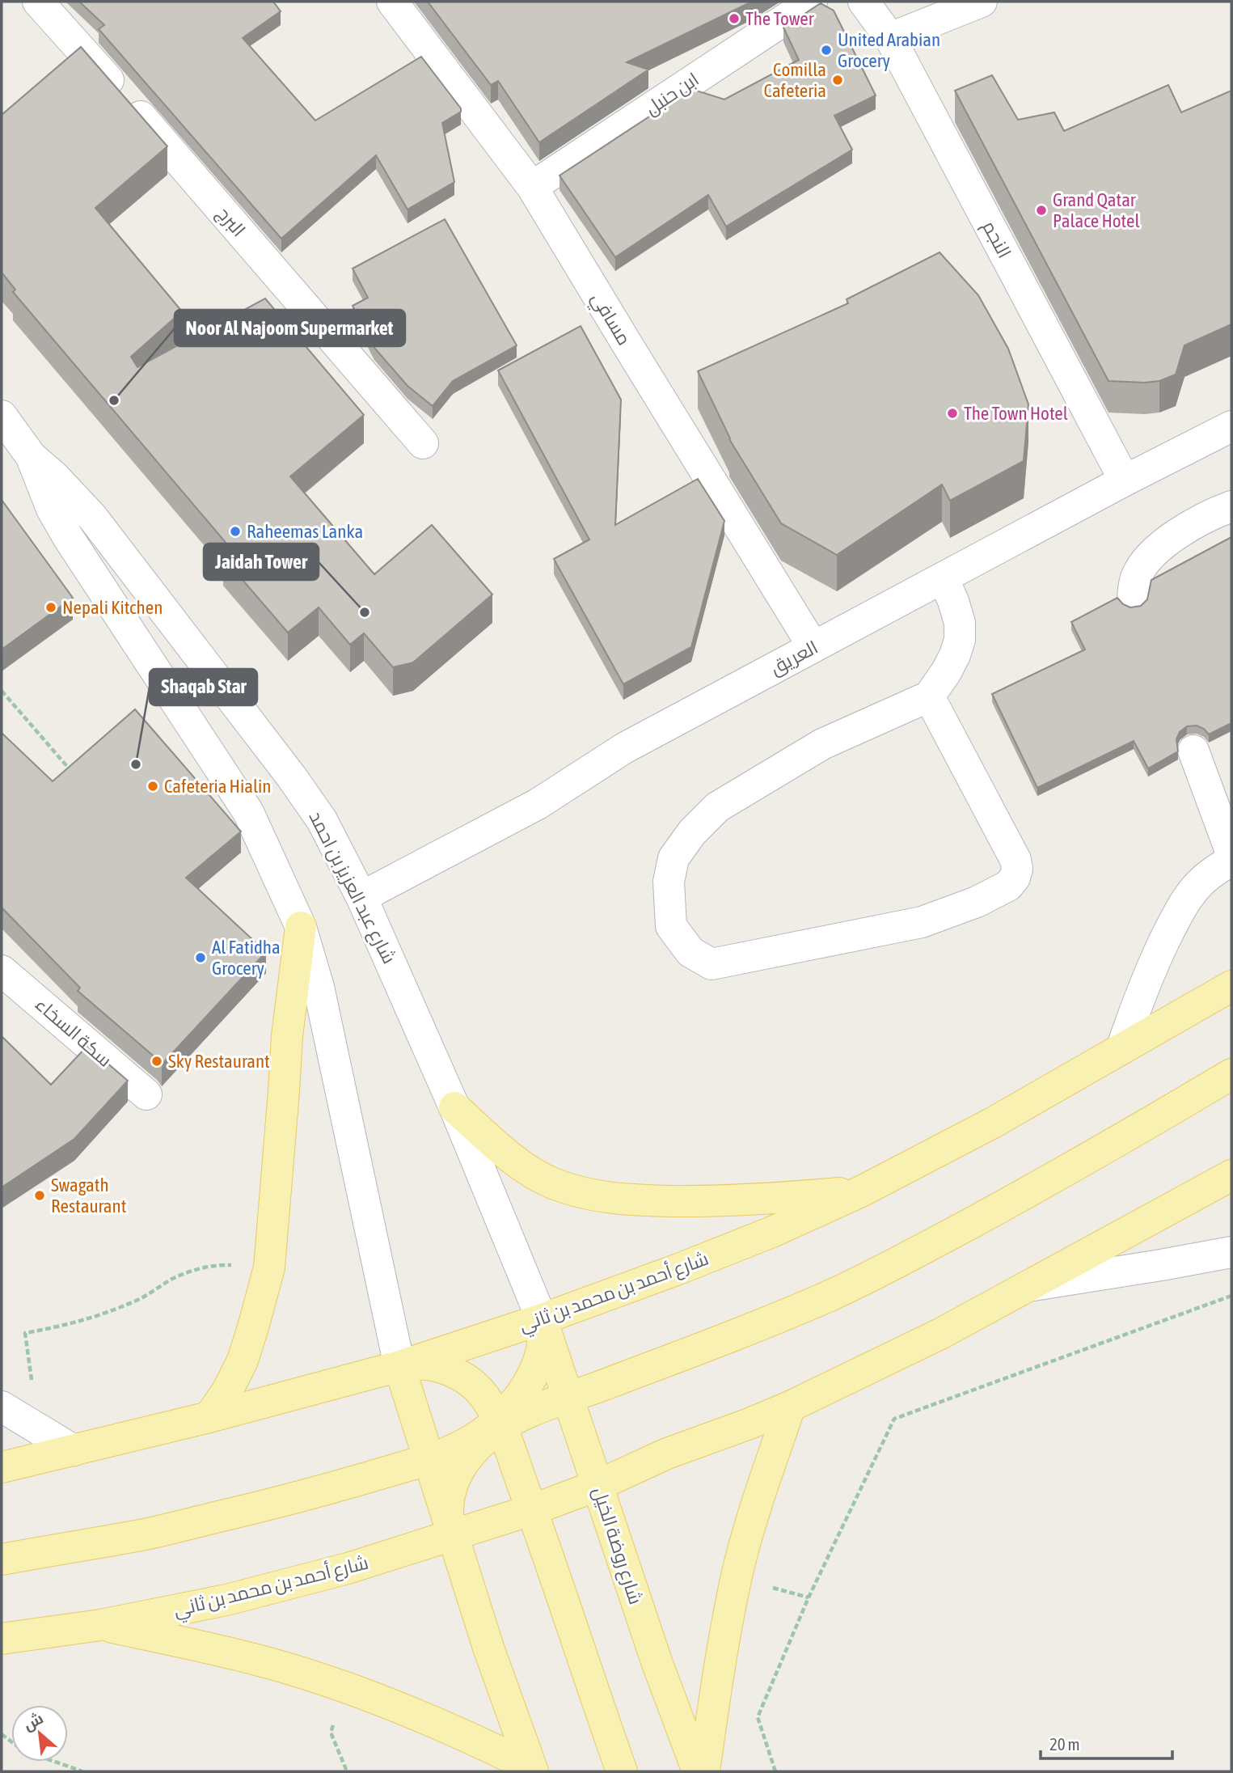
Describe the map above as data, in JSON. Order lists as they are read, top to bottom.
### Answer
{
  "streets": {
    "main road": ["شارع أحمد بن محمد بن ثاني", "شارع روضة الخيل"],
    "street": [
      "ابن حنبل",
      "البرج",
      "النجم",
      "مسافي",
      "العريق",
      "شارع عبد العزيز بن احمد",
      "سكة السخاء"
    ]
  },
  "crossings": [
    ["ابن حنبل", "مسافي"],
    ["النجم", "العريق"],
    ["مسافي", "العريق"],
    ["العريق", "شارع عبد العزيز بن احمد"],
    ["شارع عبد العزيز بن احمد", "شارع أحمد بن محمد بن ثاني"],
    ["شارع عبد العزيز بن احمد", "شارع روضة الخيل"],
    ["شارع أحمد بن محمد بن ثاني", "شارع روضة الخيل"]
  ],
  "places": [
    "The Tower",
    "United Arabian Grocery",
    "Comilla Cafeteria",
    "Grand Qatar Palace Hotel",
    "Noor Al Najoom Supermarket",
    "The Town Hotel",
    "Raheemas Lanka",
    "Nepali Kitchen",
    "Jaidah Tower",
    "Shaqab Star",
    "Cafeteria Hialin",
    "Al Fatidha Grocery",
    "Sky Restaurant",
    "Swagath Restaurant"
  ],
  "scale_bar": "20 m",
  "north": "top left"
}
